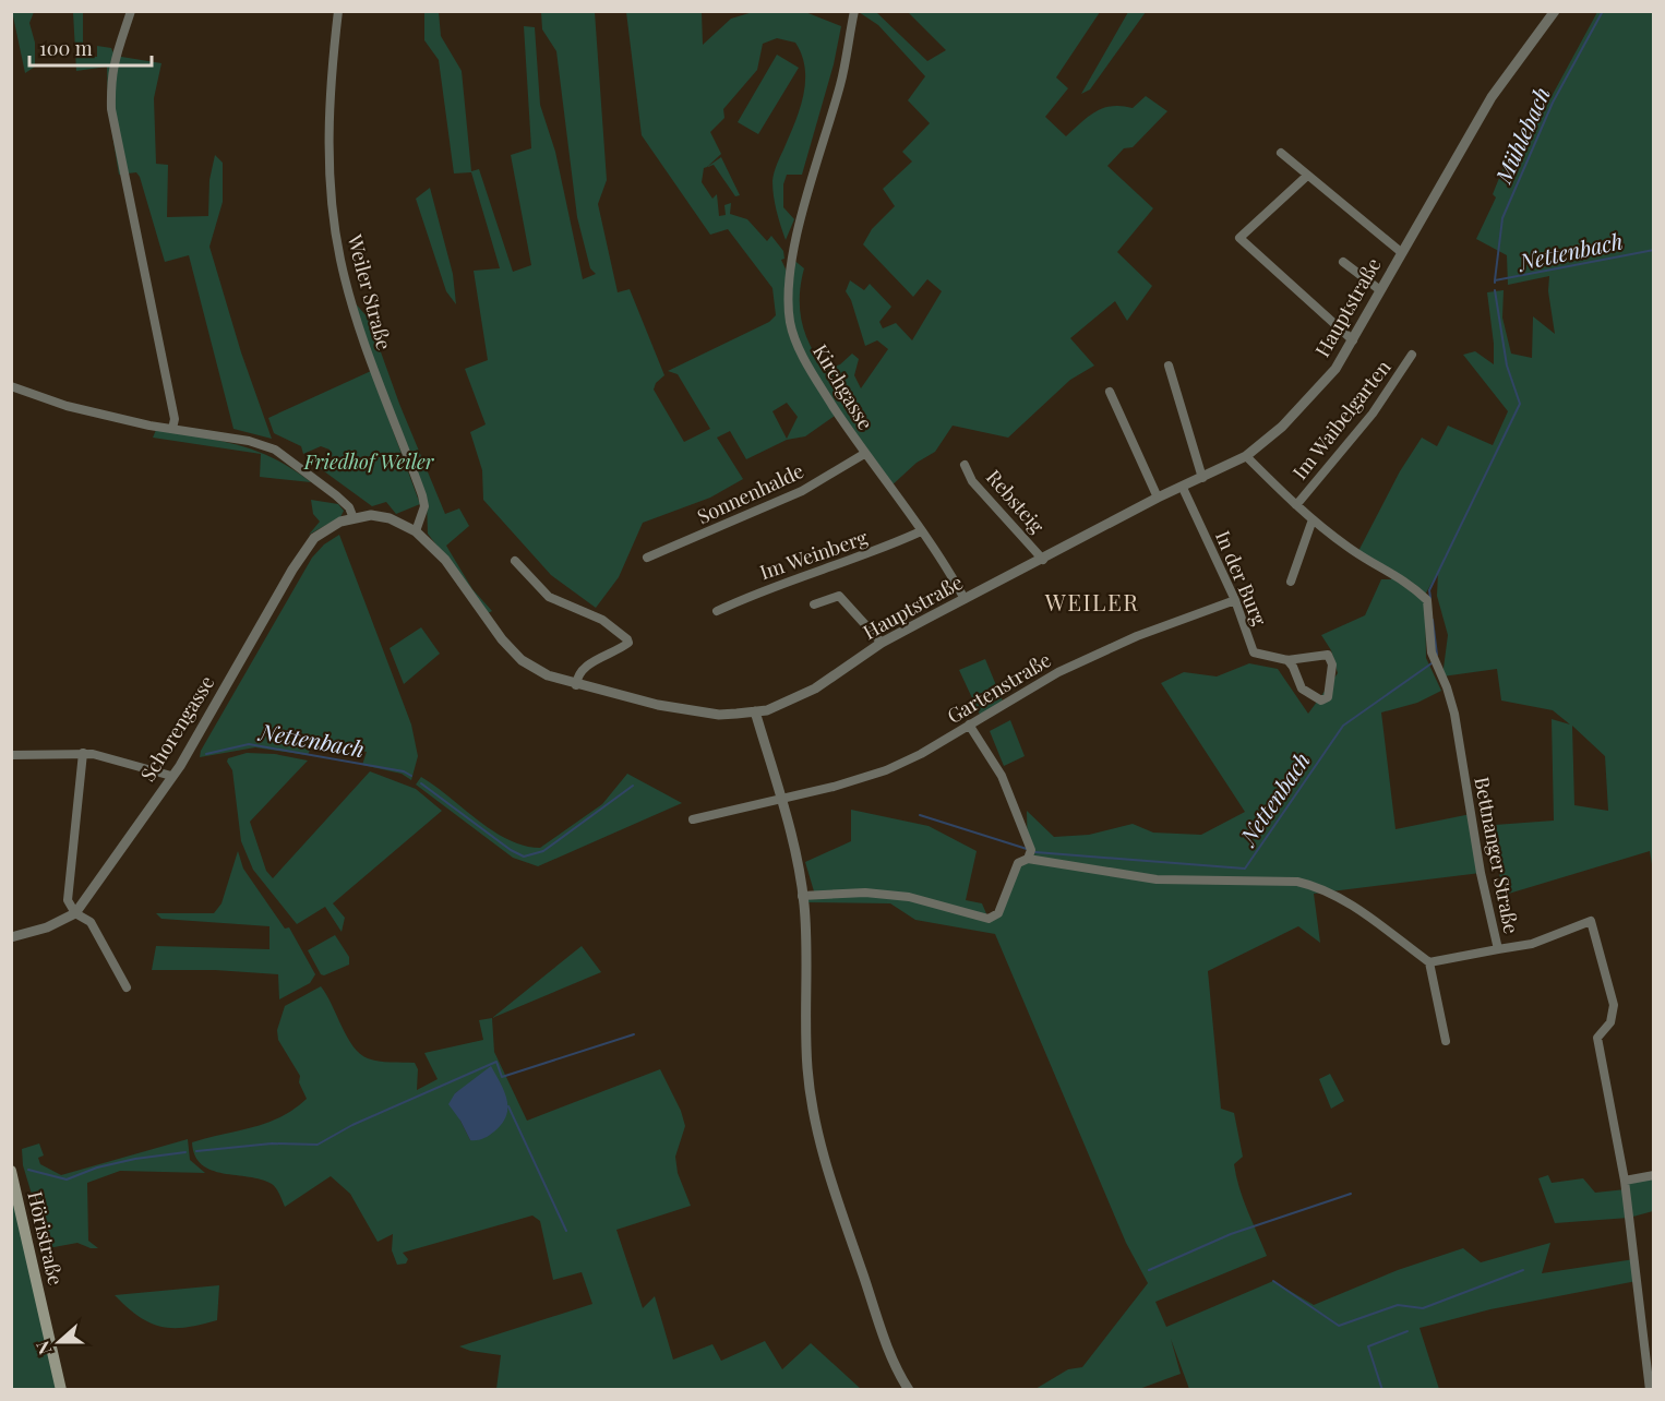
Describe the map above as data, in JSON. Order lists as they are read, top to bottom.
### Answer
{
  "streets": {
    "main road": ["Höristraße"],
    "street": [
      "Weiler Straße",
      "Hauptstraße",
      "Kirchgasse",
      "Im Waibelgarten",
      "Sonnenhalde",
      "Rebsteig",
      "Im Weinberg",
      "In der Burg",
      "Gartenstraße",
      "Schorengasse",
      "Bettnanger Straße"
    ]
  },
  "crossings": [
    ["Weiler Straße", "Hauptstraße"],
    ["Hauptstraße", "Kirchgasse"],
    ["Hauptstraße", "Rebsteig"],
    ["Hauptstraße", "In der Burg"],
    ["Hauptstraße", "Schorengasse"],
    ["Hauptstraße", "Bettnanger Straße"],
    ["Kirchgasse", "Sonnenhalde"],
    ["Kirchgasse", "Im Weinberg"],
    ["Im Waibelgarten", "Bettnanger Straße"],
    ["In der Burg", "Gartenstraße"]
  ],
  "districts": ["WEILER"],
  "water": ["Mühlebach", "Nettenbach"],
  "parks": ["Friedhof Weiler"],
  "scale_bar": "100 m",
  "north": "left"
}
